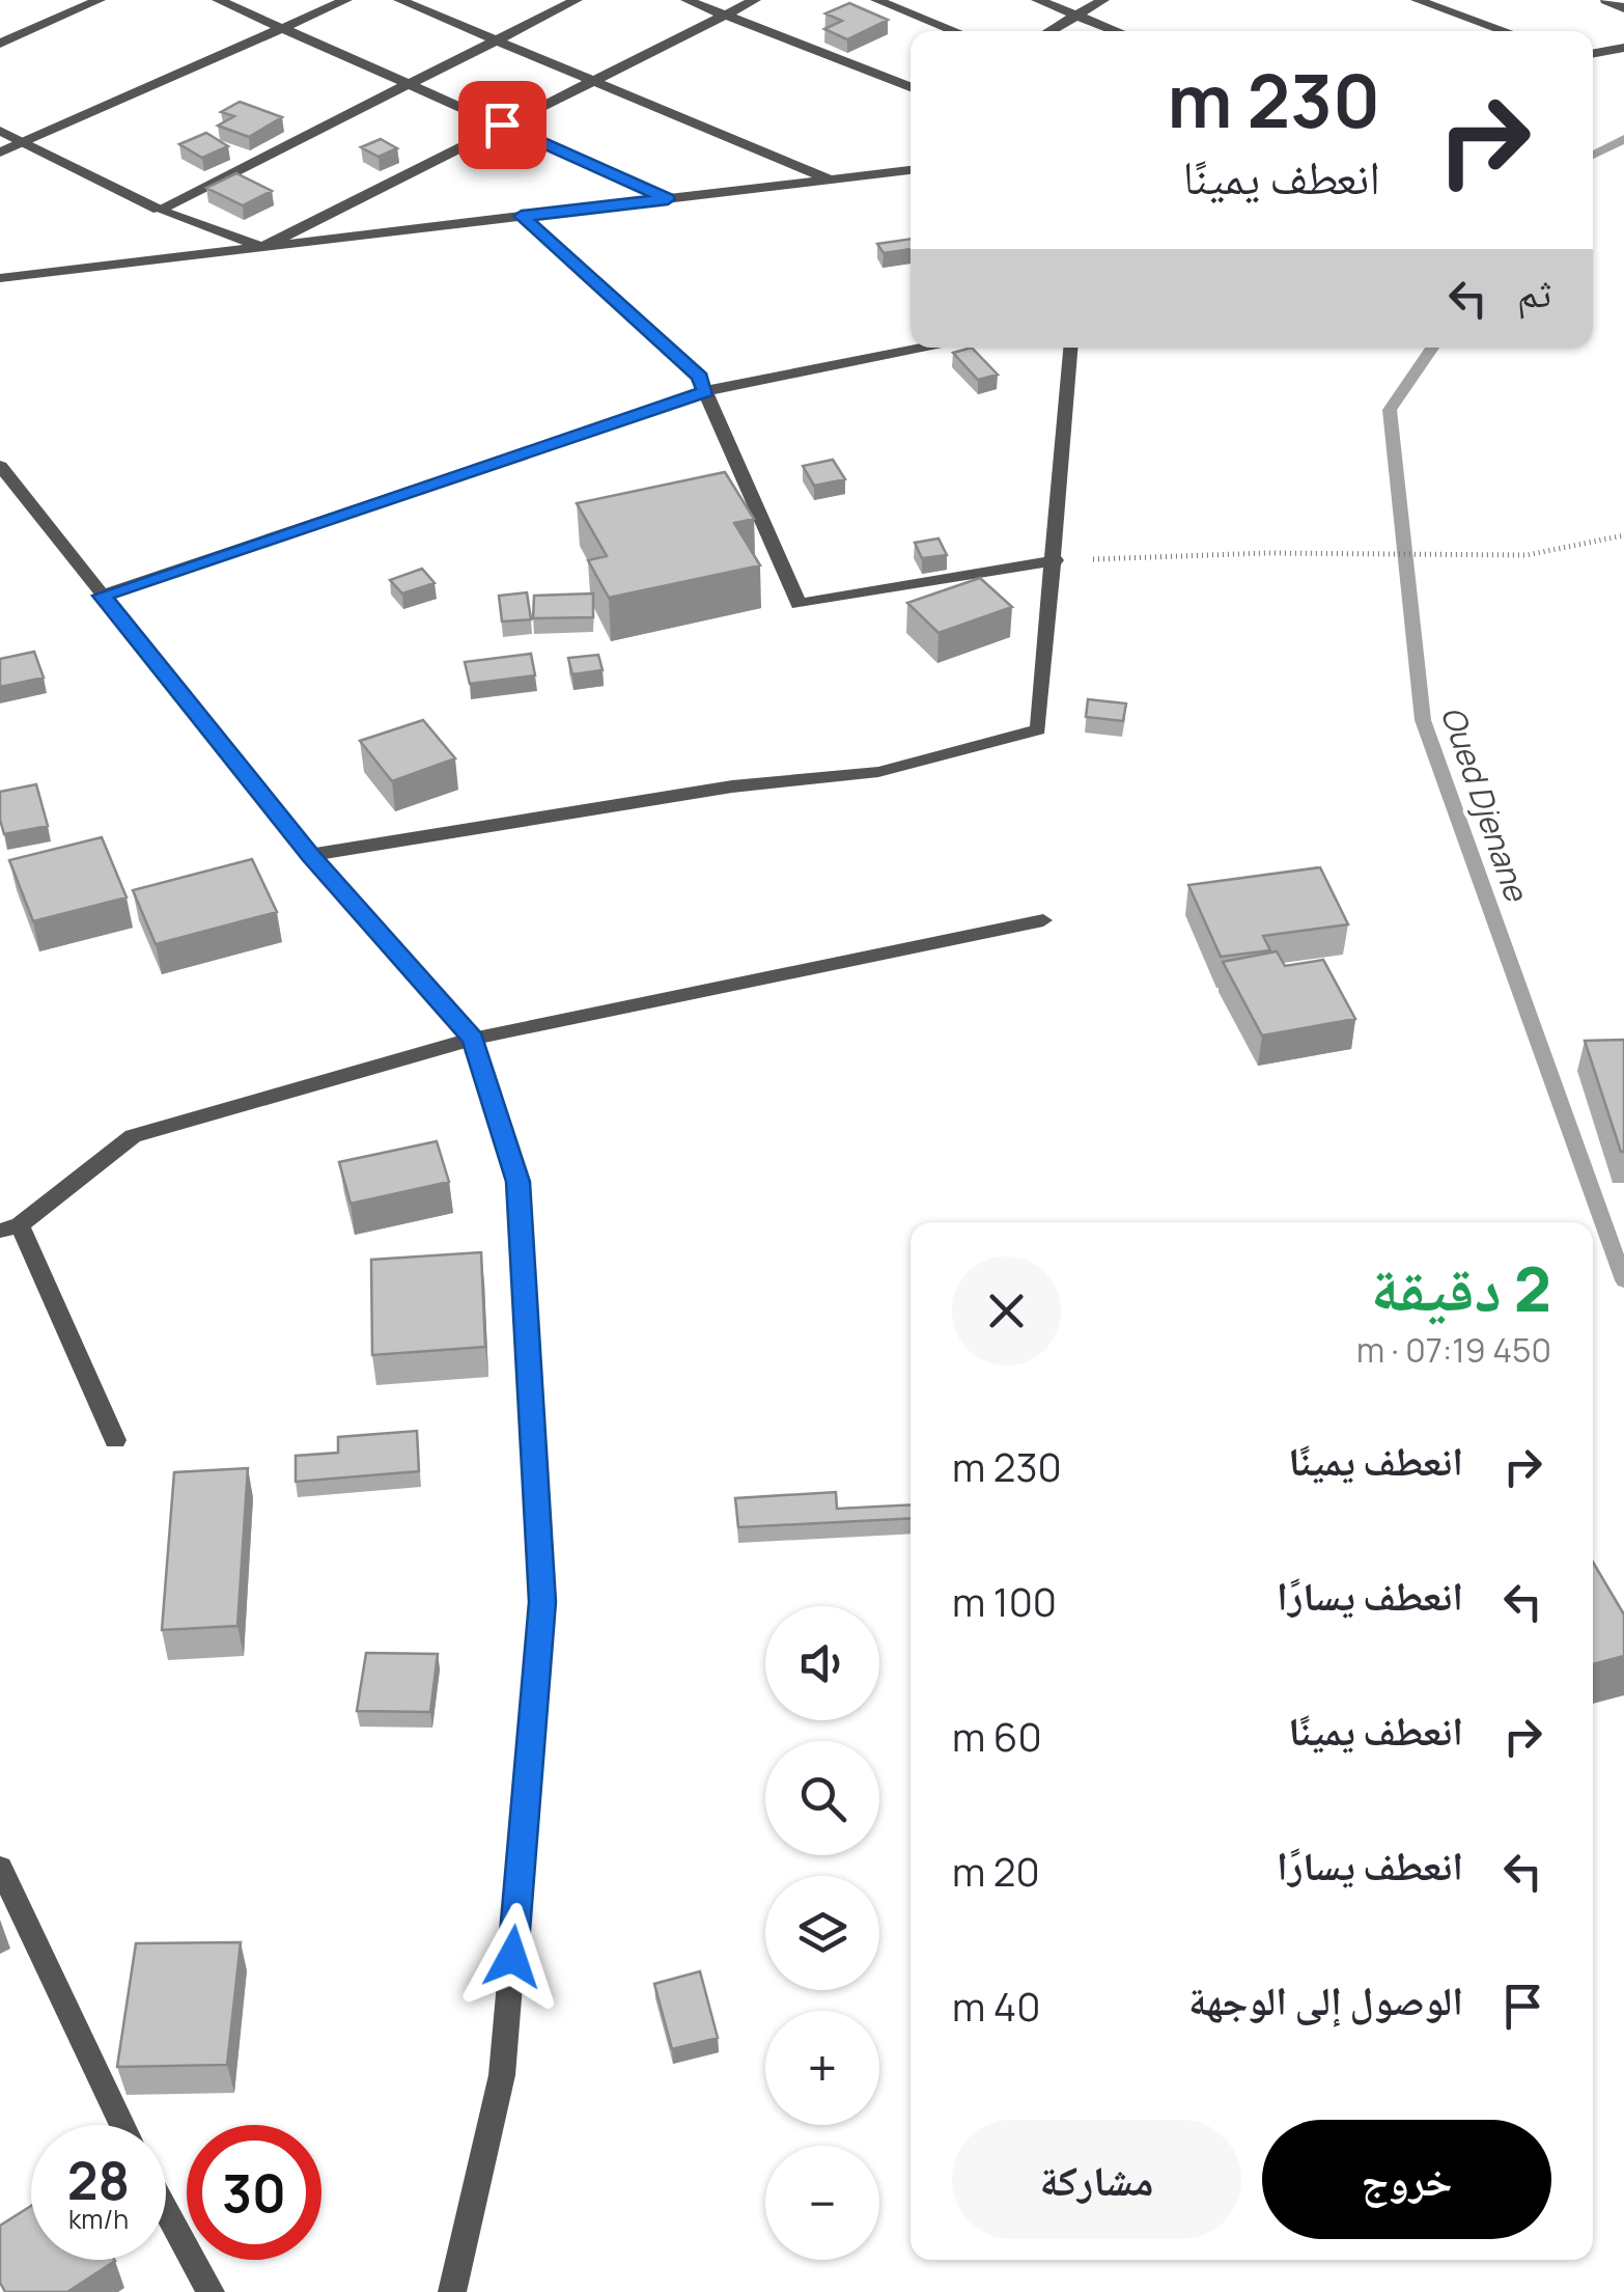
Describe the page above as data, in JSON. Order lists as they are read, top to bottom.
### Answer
{
  "water": ["Oued Djenane"],
  "page": {
    "turn": ["230 m", "انعطف يمينًا"],
    "then": "ثم",
    "heading": ["2 دقيقة", "450 m · 07:19"],
    "list": [
      {
        "name": "انعطف يمينًا",
        "value": "230 m"
      },
      {
        "name": "انعطف يسارًا",
        "value": "100 m"
      },
      {
        "name": "انعطف يمينًا",
        "value": "60 m"
      },
      {
        "name": "انعطف يسارًا",
        "value": "20 m"
      },
      {
        "name": "الوصول إلى الوجهة",
        "value": "40 m"
      }
    ],
    "map_buttons": ["+", "−"],
    "buttons": ["خروج", "مشاركة"],
    "speed": "28 km/h",
    "limit": "30"
  }
}
